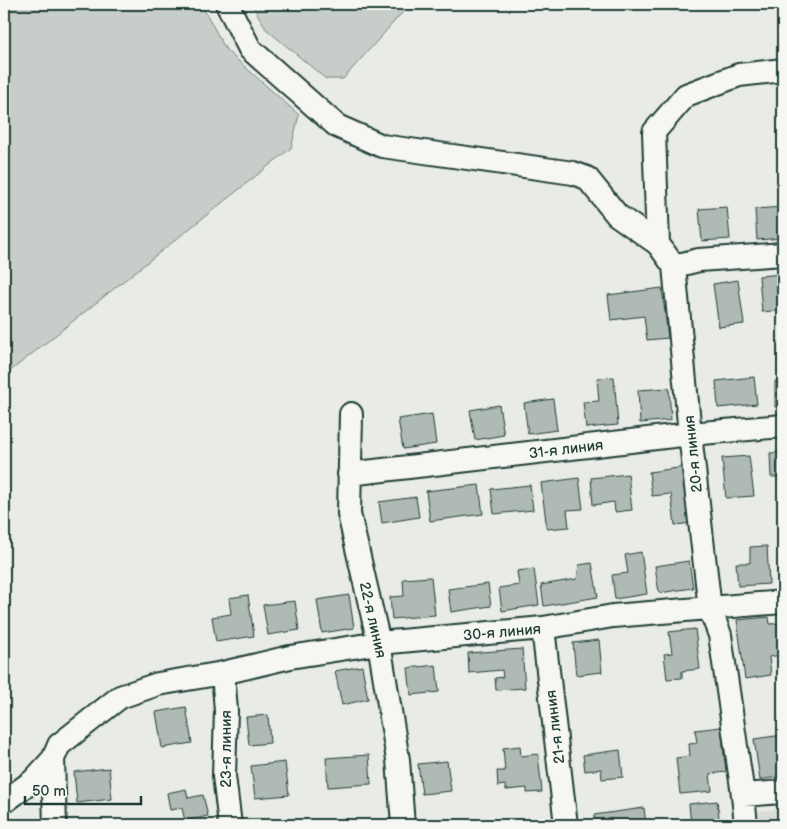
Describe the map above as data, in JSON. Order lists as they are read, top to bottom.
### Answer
{
  "streets": {
    "street": [
      "31-я линия",
      "20-я линия",
      "22-я линия",
      "30-я линия",
      "21-я линия",
      "23-я линия"
    ]
  },
  "crossings": [
    ["31-я линия", "20-я линия"],
    ["31-я линия", "22-я линия"],
    ["20-я линия", "30-я линия"],
    ["22-я линия", "30-я линия"],
    ["30-я линия", "21-я линия"],
    ["30-я линия", "23-я линия"]
  ],
  "scale_bar": "50 m"
}
